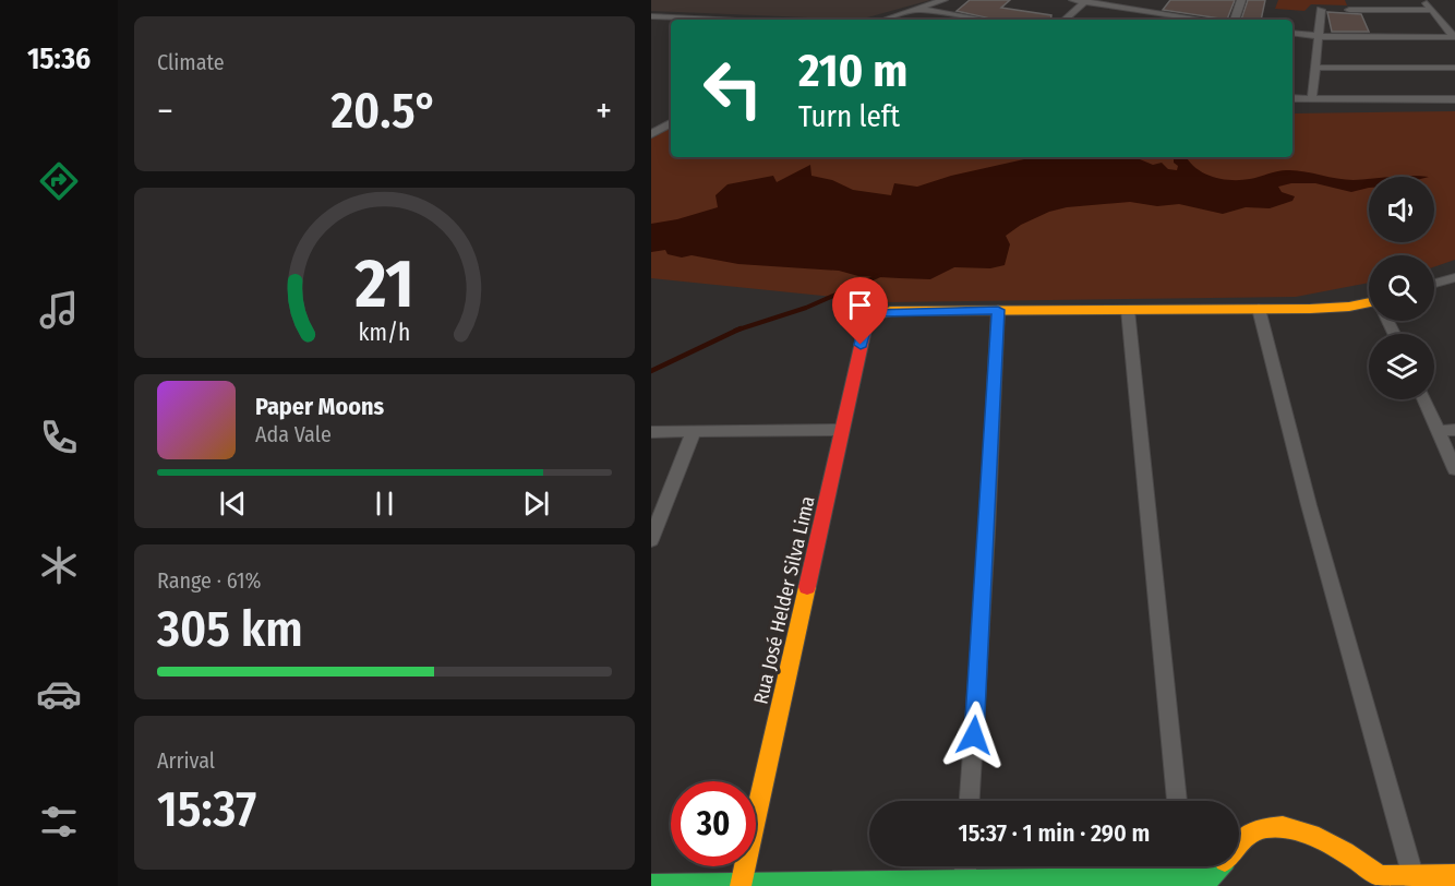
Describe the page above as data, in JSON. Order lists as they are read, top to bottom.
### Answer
{
  "streets": {
    "street": ["Rua José Helder Silva Lima"]
  },
  "page": {
    "tabs": "15:36",
    "tile": [
      "Climate",
      ["Range · 61%", "305 km"],
      ["Arrival", "15:37"]
    ],
    "turn": ["210 m", "Turn left"],
    "heat": ["−", "20.5°", "+"],
    "song": ["Paper Moons", "Ada Vale"],
    "limit": "30",
    "trip": "15:37 · 1 min · 290 m",
    "gauge": ["21", "km/h"]
  }
}
